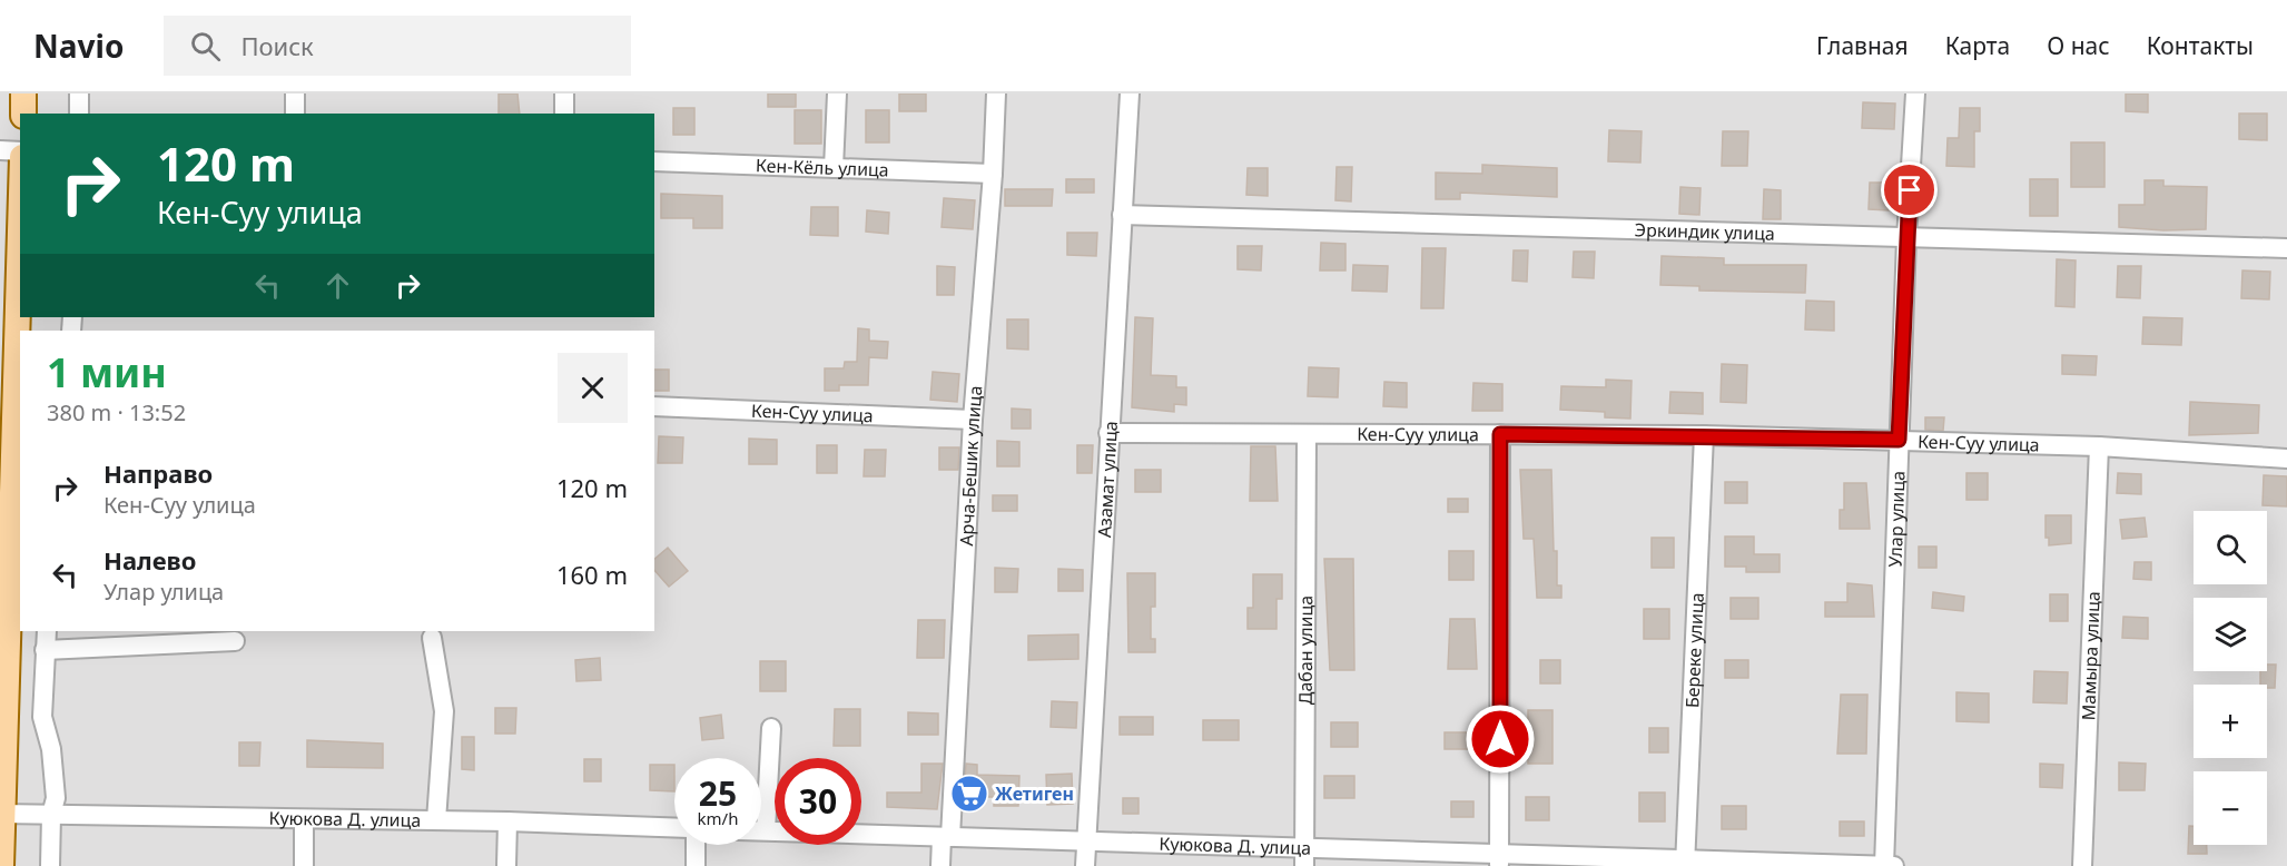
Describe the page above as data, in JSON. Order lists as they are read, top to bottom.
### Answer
{
  "streets": {
    "street": [
      "Кен-Кёль улица",
      "Эркиндик улица",
      "Кен-Суу улица",
      "Арча-Бешик улица",
      "Азамат улица",
      "Улар улица",
      "Дабан улица",
      "Береке улица",
      "Мамыра улица",
      "Куюкова Д. улица"
    ]
  },
  "crossings": [
    ["Кен-Кёль улица", "Арча-Бешик улица"],
    ["Эркиндик улица", "Азамат улица"],
    ["Эркиндик улица", "Улар улица"],
    ["Кен-Суу улица", "Арча-Бешик улица"],
    ["Кен-Суу улица", "Азамат улица"],
    ["Кен-Суу улица", "Улар улица"],
    ["Кен-Суу улица", "Дабан улица"],
    ["Кен-Суу улица", "Береке улица"],
    ["Кен-Суу улица", "Мамыра улица"],
    ["Арча-Бешик улица", "Куюкова Д. улица"],
    ["Азамат улица", "Куюкова Д. улица"],
    ["Улар улица", "Куюкова Д. улица"],
    ["Дабан улица", "Куюкова Д. улица"],
    ["Береке улица", "Куюкова Д. улица"]
  ],
  "places": {
    "supermarket": ["Жетиген"]
  },
  "page": {
    "header": "Navio",
    "search": "Поиск",
    "nav": [
      "Главная",
      "Карта",
      "О нас",
      "Контакты"
    ],
    "turn": ["120 m", "Кен-Суу улица"],
    "heading": ["1 мин", "380 m · 13:52"],
    "list": [
      {
        "name": "Направо",
        "note": "Кен-Суу улица",
        "value": "120 m"
      },
      {
        "name": "Налево",
        "note": "Улар улица",
        "value": "160 m"
      }
    ],
    "map_buttons": ["+", "−"],
    "speed": "25 km/h",
    "limit": "30"
  }
}
